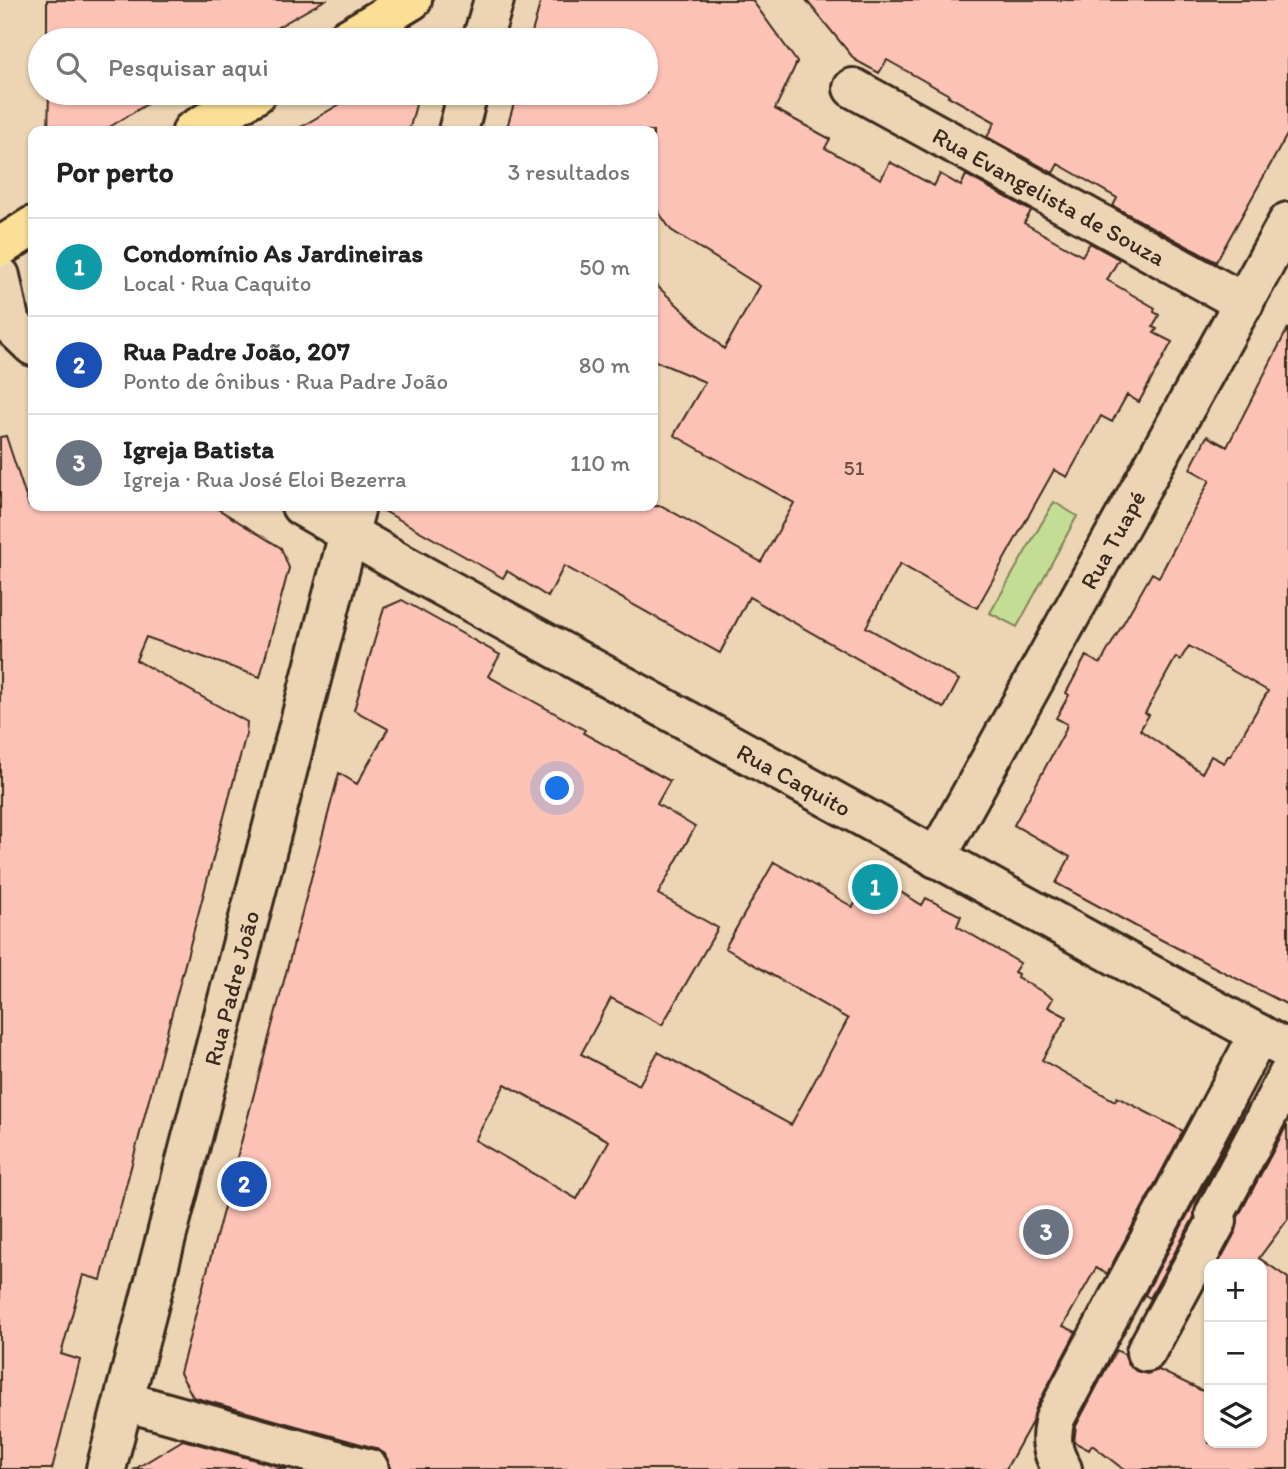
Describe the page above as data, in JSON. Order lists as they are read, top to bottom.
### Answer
{
  "streets": {
    "street": [
      "Rua Evangelista de Souza",
      "Rua Tuapé",
      "Rua Caquito",
      "Rua Padre João"
    ]
  },
  "crossings": [
    ["Rua Evangelista de Souza", "Rua Tuapé"],
    ["Rua Tuapé", "Rua Caquito"],
    ["Rua Caquito", "Rua Padre João"]
  ],
  "house_numbers": ["51"],
  "page": {
    "search": "Pesquisar aqui",
    "heading": ["Por perto", "3 resultados"],
    "list": [
      {
        "mark": "1",
        "name": "Condomínio As Jardineiras",
        "note": "Local · Rua Caquito",
        "value": "50 m"
      },
      {
        "mark": "2",
        "name": "Rua Padre João, 207",
        "note": "Ponto de ônibus · Rua Padre João",
        "value": "80 m"
      },
      {
        "mark": "3",
        "name": "Igreja Batista",
        "note": "Igreja · Rua José Eloi Bezerra",
        "value": "110 m"
      }
    ],
    "pins": ["1", "2", "3"],
    "map_buttons": ["+", "−"]
  }
}
